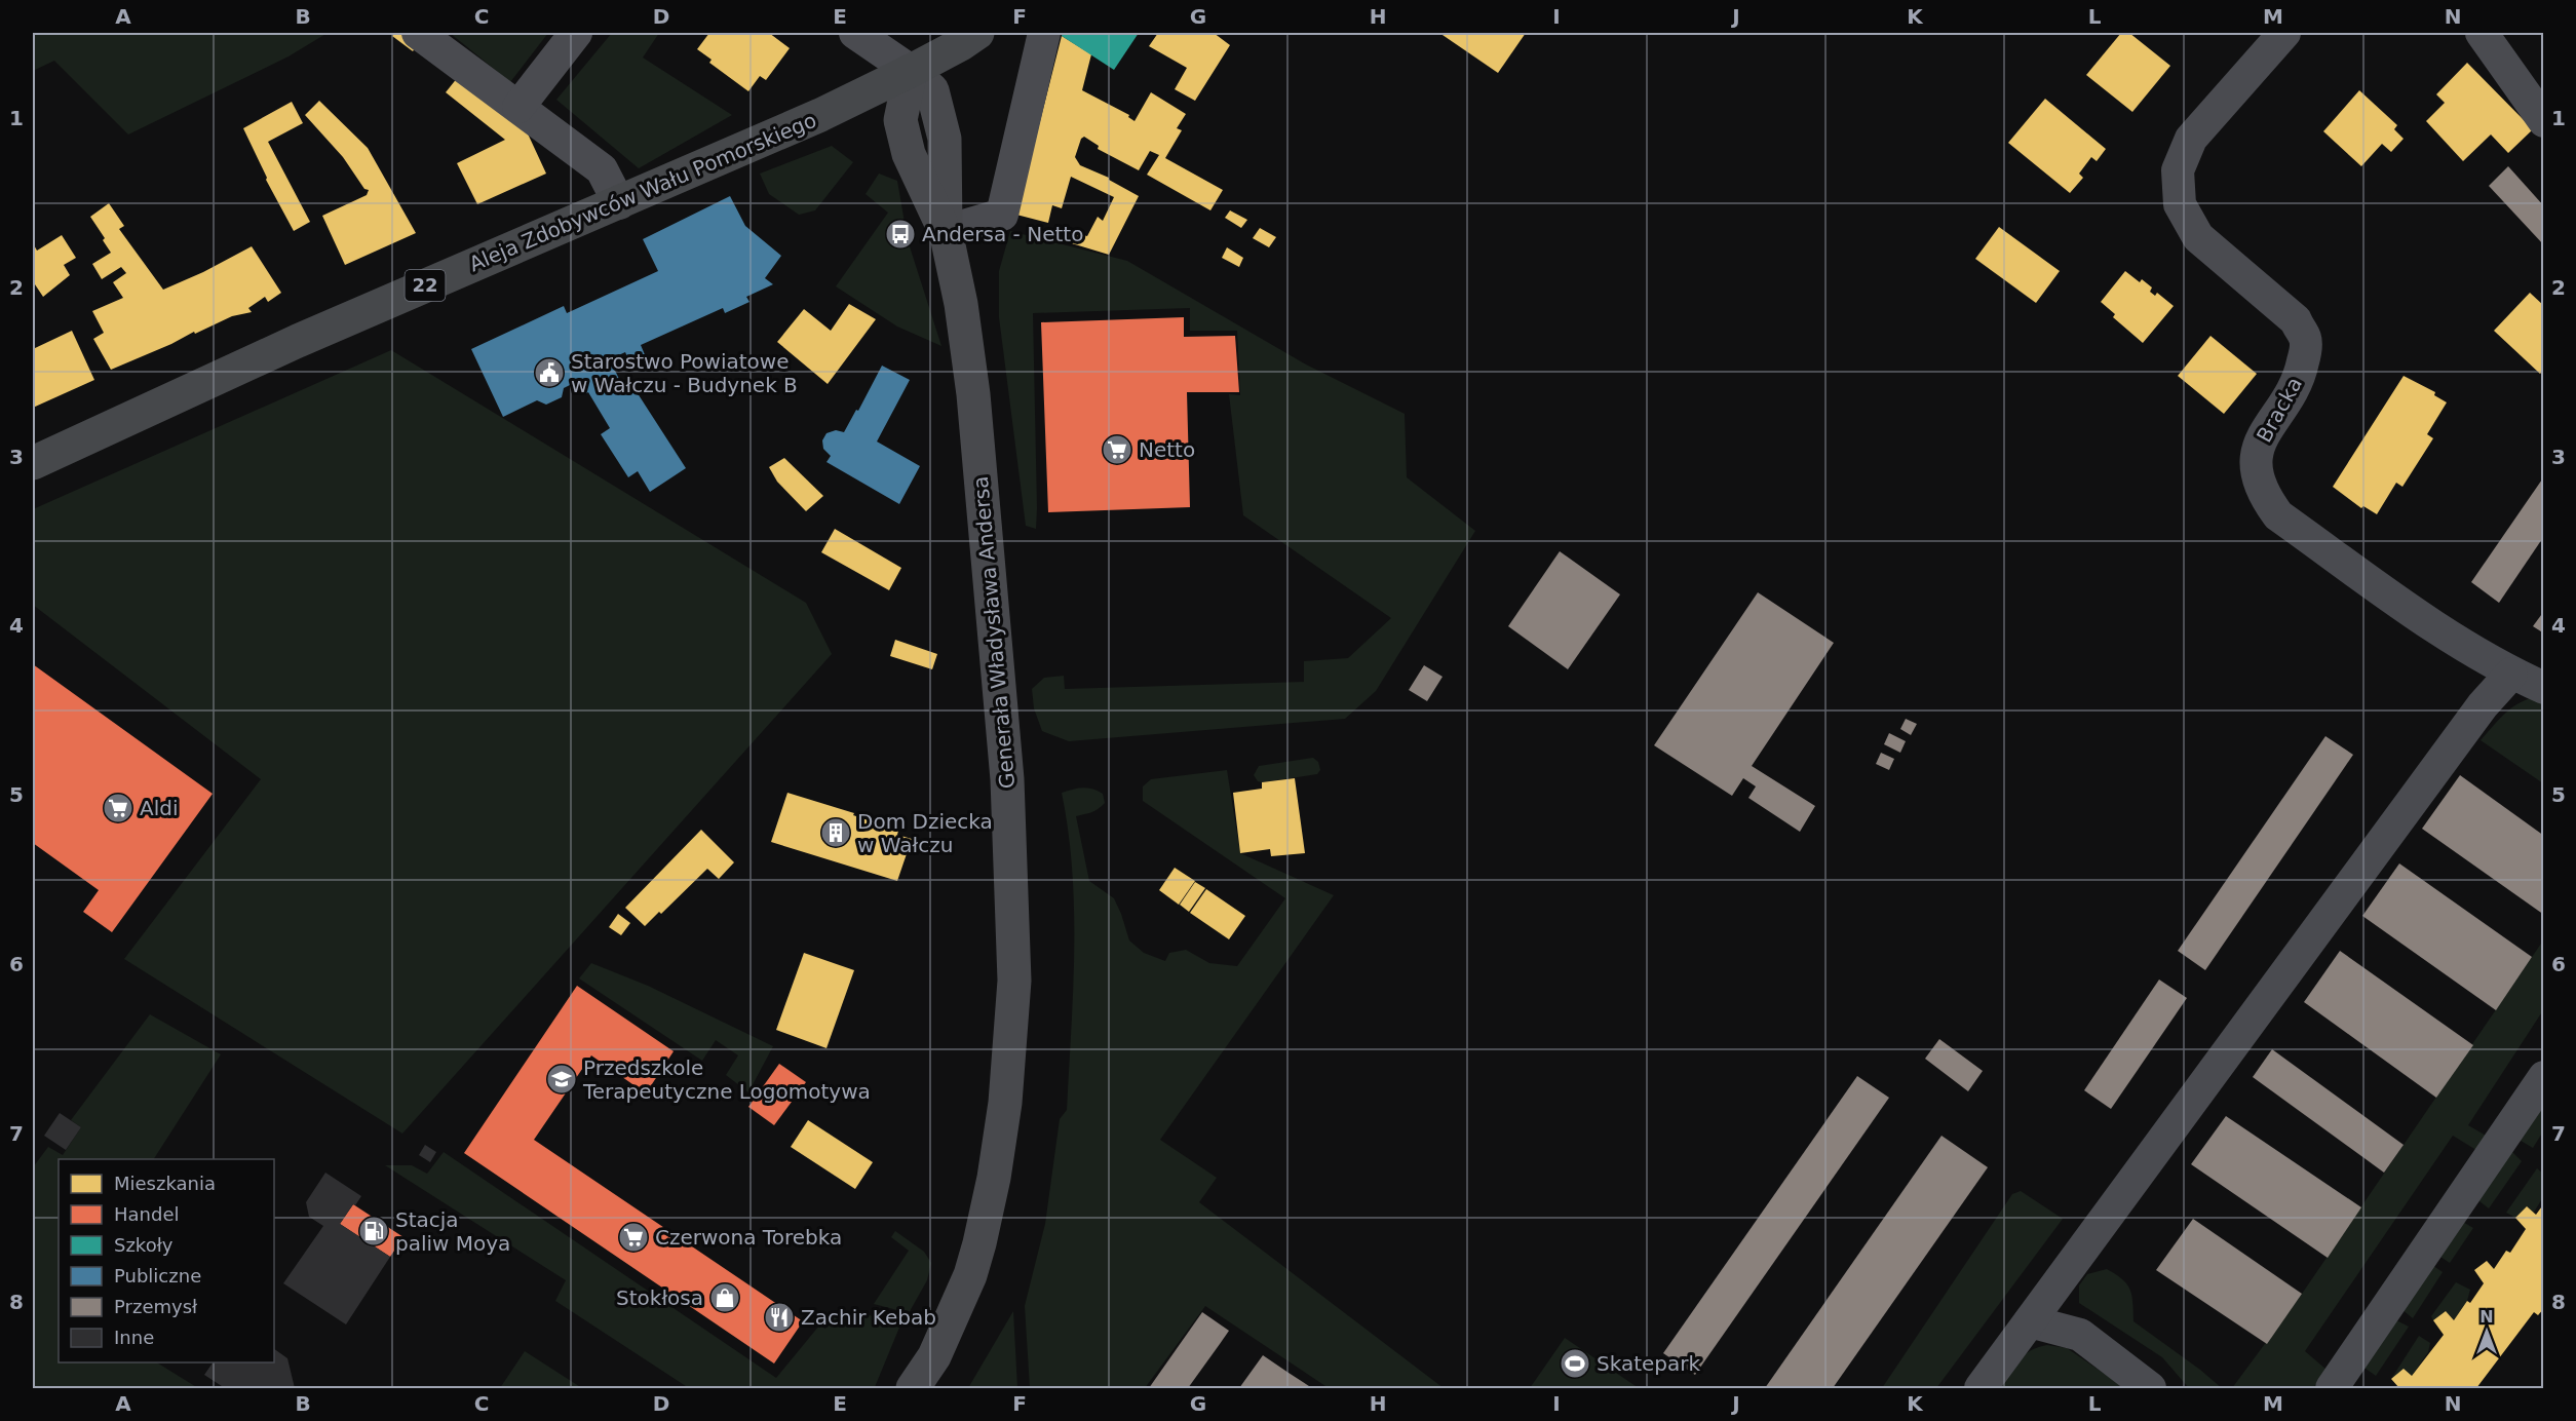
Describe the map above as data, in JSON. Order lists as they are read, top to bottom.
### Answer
{
  "streets": {
    "main road": ["Aleja Zdobywców Wału Pomorskiego", "22", "Generała Władysława Andersa"],
    "street": ["Bracka"]
  },
  "crossings": [
    ["Aleja Zdobywców Wału Pomorskiego", "Generała Władysława Andersa"]
  ],
  "places": {
    "bus stop": ["Andersa - Netto"],
    "public building": ["Starostwo Powiatowe w Wałczu - Budynek B"],
    "supermarket": ["Netto", "Aldi", "Czerwona Torebka"],
    "building": ["Dom Dziecka w Wałczu"],
    "school or university": ["Przedszkole Terapeutyczne Logomotywa"],
    "fuel station": ["Stacja paliw Moya"],
    "shop": ["Stokłosa"],
    "restaurant": ["Zachir Kebab"],
    "sports": ["Skatepark"]
  },
  "legend": [
    "Mieszkania",
    "Handel",
    "Szkoły",
    "Publiczne",
    "Przemysł",
    "Inne"
  ],
  "north": "top",
  "grid": {
    "columns": [
      "A",
      "B",
      "C",
      "D",
      "E",
      "F",
      "G",
      "H",
      "I",
      "J",
      "K",
      "L",
      "M",
      "N"
    ],
    "rows": [
      "1",
      "2",
      "3",
      "4",
      "5",
      "6",
      "7",
      "8"
    ]
  }
}
